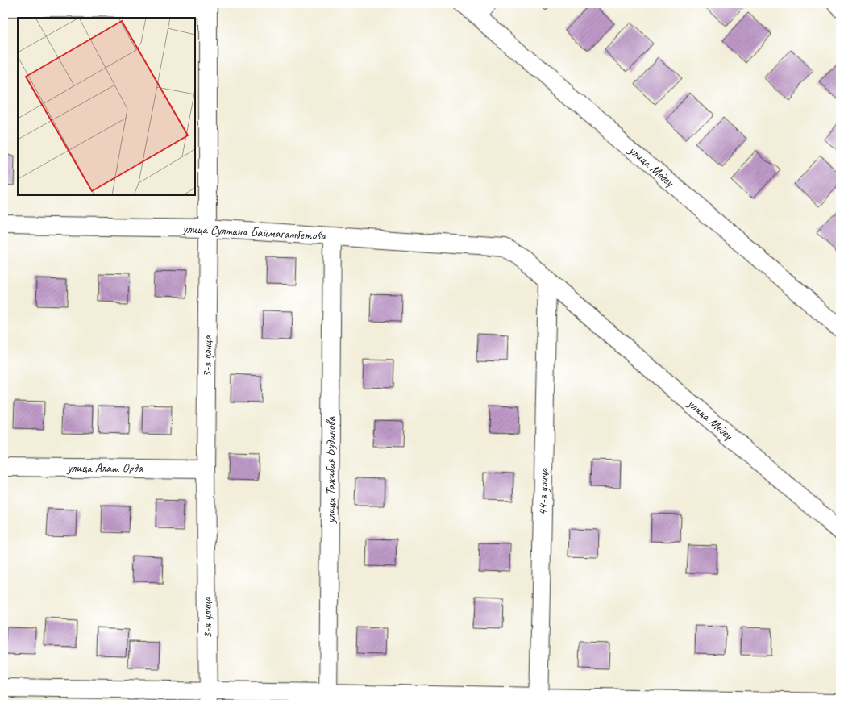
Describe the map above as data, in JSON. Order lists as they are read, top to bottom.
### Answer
{
  "streets": {
    "street": [
      "улица Медеу",
      "улица Султана Баймагамбетова",
      "3-я улица",
      "улица Алаш Орда",
      "улица Тажибая Буданова",
      "44-я улица"
    ]
  },
  "crossings": [
    ["улица Медеу", "улица Султана Баймагамбетова"],
    ["улица Медеу", "44-я улица"],
    ["улица Султана Баймагамбетова", "3-я улица"],
    ["улица Султана Баймагамбетова", "улица Тажибая Буданова"],
    ["3-я улица", "улица Алаш Орда"]
  ]
}
